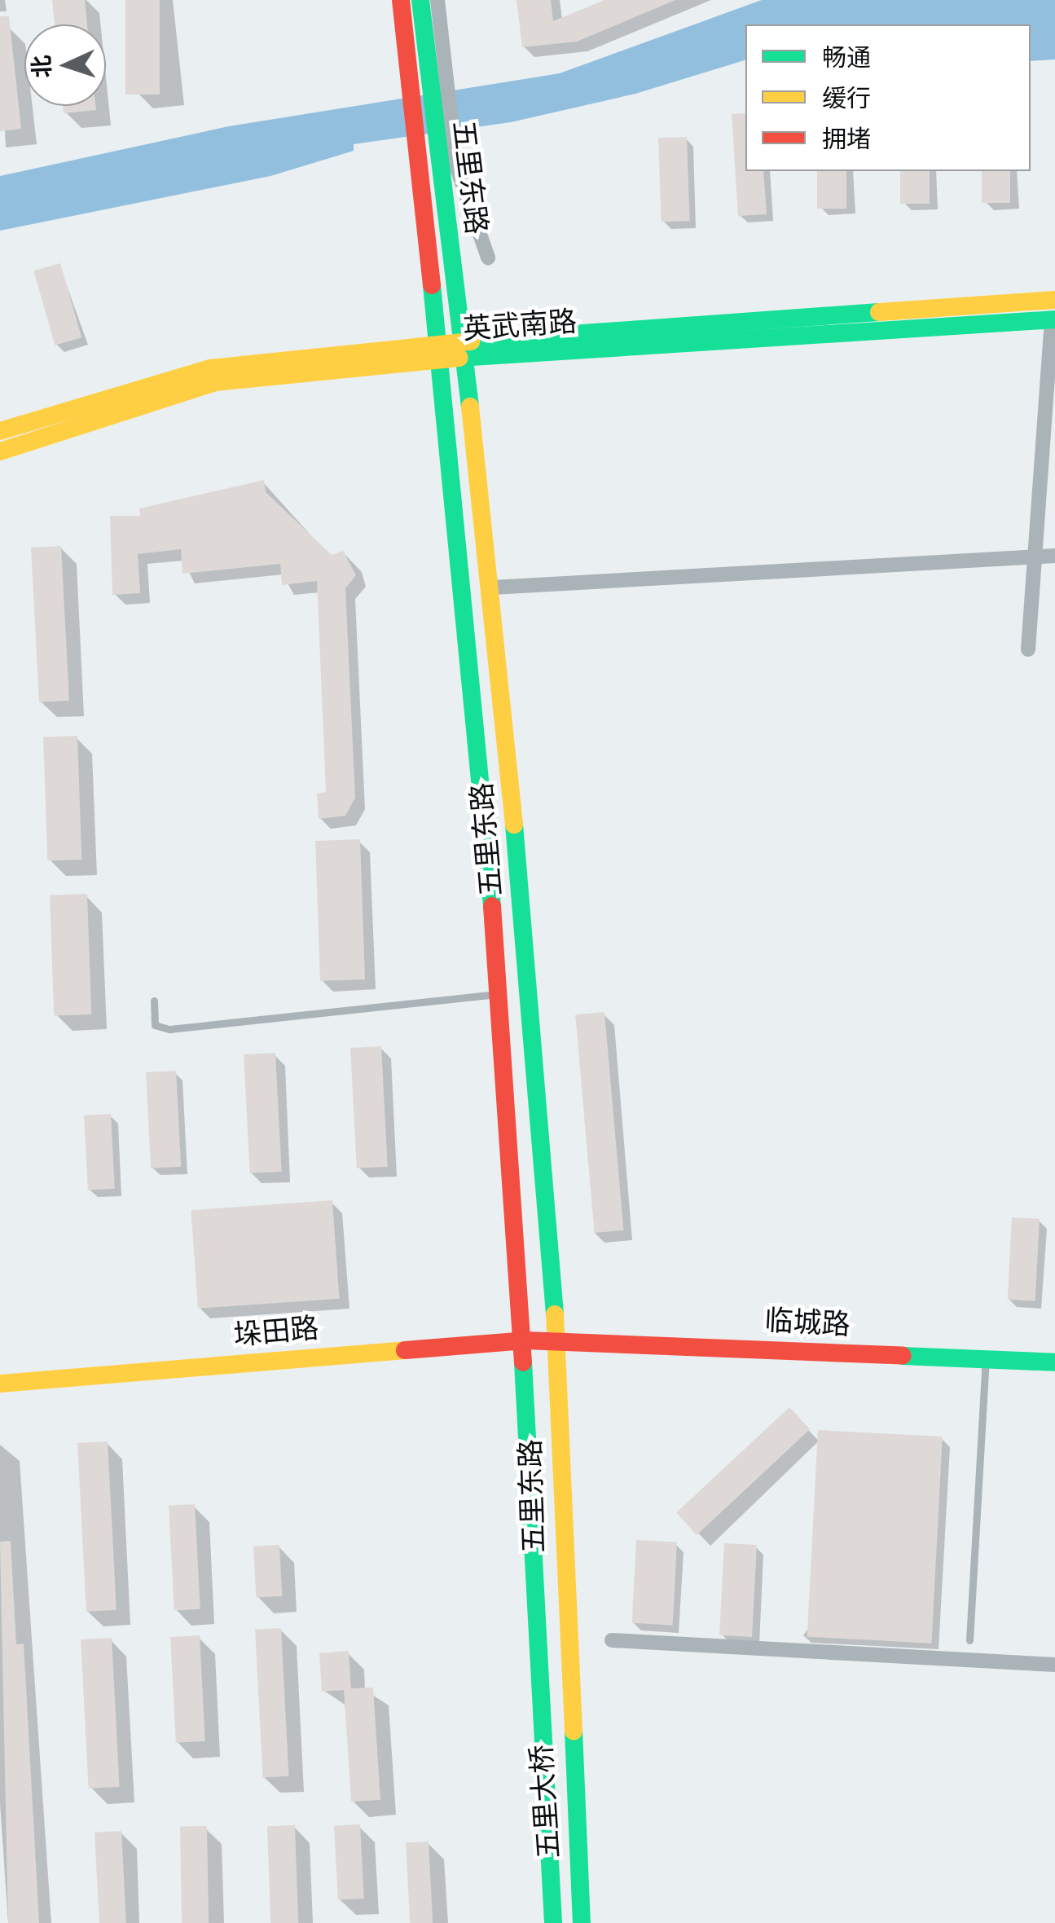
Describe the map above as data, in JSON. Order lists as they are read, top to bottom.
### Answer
{
  "streets": {
    "main road": [
      "五里东路",
      "英武南路",
      "临城路",
      "垛田路",
      "五里大桥"
    ]
  },
  "crossings": [
    ["五里东路", "英武南路"],
    ["五里东路", "临城路"],
    ["五里东路", "垛田路"],
    ["五里东路", "五里大桥"],
    ["临城路", "垛田路"]
  ],
  "legend": ["畅通", "缓行", "拥堵"],
  "north": "left"
}
